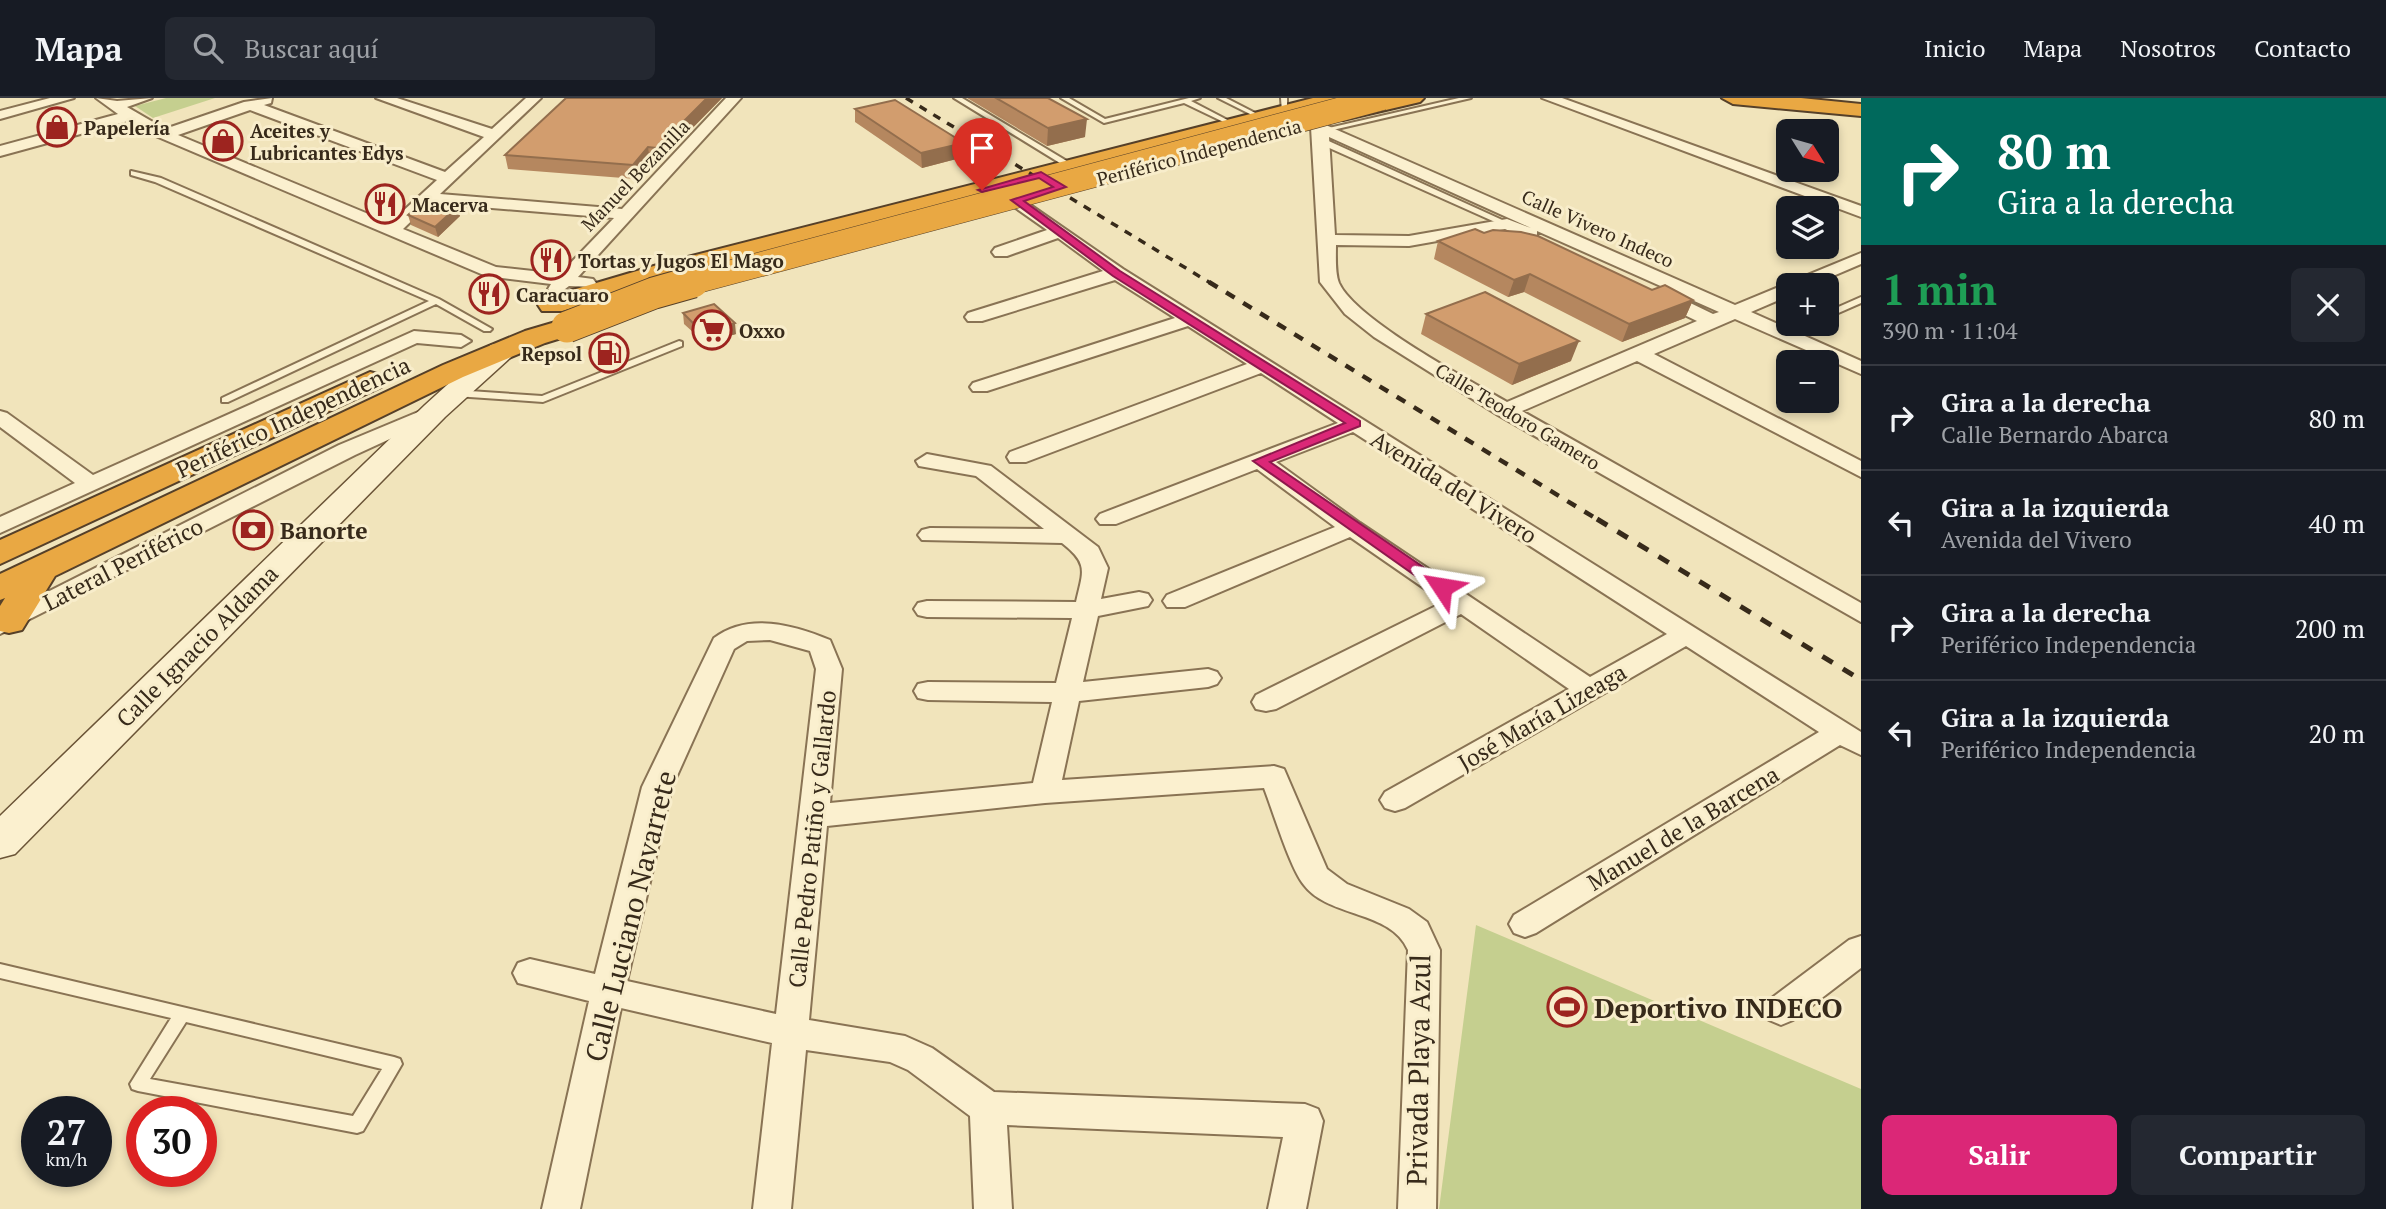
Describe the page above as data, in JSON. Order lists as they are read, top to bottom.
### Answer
{
  "streets": {
    "highway": ["Periférico Independencia"],
    "street": [
      "Manuel Bezanilla",
      "Calle Vivero Indeco",
      "Calle Teodoro Gamero",
      "Avenida del Vivero",
      "Lateral Periférico",
      "Calle Ignacio Aldama",
      "José María Lizeaga",
      "Manuel de la Barcena",
      "Calle Pedro Patiño y Gallardo",
      "Calle Luciano Navarrete",
      "Privada Playa Azul"
    ]
  },
  "crossings": [
    ["Periférico Independencia", "Manuel Bezanilla"],
    ["Periférico Independencia", "Calle Vivero Indeco"],
    ["Periférico Independencia", "Calle Teodoro Gamero"],
    ["Periférico Independencia", "Avenida del Vivero"],
    ["Periférico Independencia", "Lateral Periférico"],
    ["Periférico Independencia", "Calle Ignacio Aldama"],
    ["Calle Vivero Indeco", "Calle Teodoro Gamero"],
    ["Avenida del Vivero", "José María Lizeaga"],
    ["Avenida del Vivero", "Manuel de la Barcena"],
    ["Lateral Periférico", "Calle Ignacio Aldama"],
    ["Calle Pedro Patiño y Gallardo", "Calle Luciano Navarrete"]
  ],
  "places": {
    "shop": ["Papelería", "Aceites y Lubricantes Edys"],
    "restaurant": ["Macerva", "Tortas y Jugos El Mago", "Caracuaro"],
    "supermarket": ["Oxxo"],
    "fuel station": ["Repsol"],
    "bank": ["Banorte"],
    "sports": ["Deportivo INDECO"]
  },
  "north": "bottom right",
  "page": {
    "header": "Mapa",
    "search": "Buscar aquí",
    "nav": [
      "Inicio",
      "Mapa",
      "Nosotros",
      "Contacto"
    ],
    "turn": ["80 m", "Gira a la derecha"],
    "map_buttons": ["+", "−"],
    "heading": ["1 min", "390 m · 11:04"],
    "list": [
      {
        "name": "Gira a la derecha",
        "note": "Calle Bernardo Abarca",
        "value": "80 m"
      },
      {
        "name": "Gira a la izquierda",
        "note": "Avenida del Vivero",
        "value": "40 m"
      },
      {
        "name": "Gira a la derecha",
        "note": "Periférico Independencia",
        "value": "200 m"
      },
      {
        "name": "Gira a la izquierda",
        "note": "Periférico Independencia",
        "value": "20 m"
      }
    ],
    "speed": "27 km/h",
    "limit": "30",
    "buttons": ["Salir", "Compartir"]
  }
}
